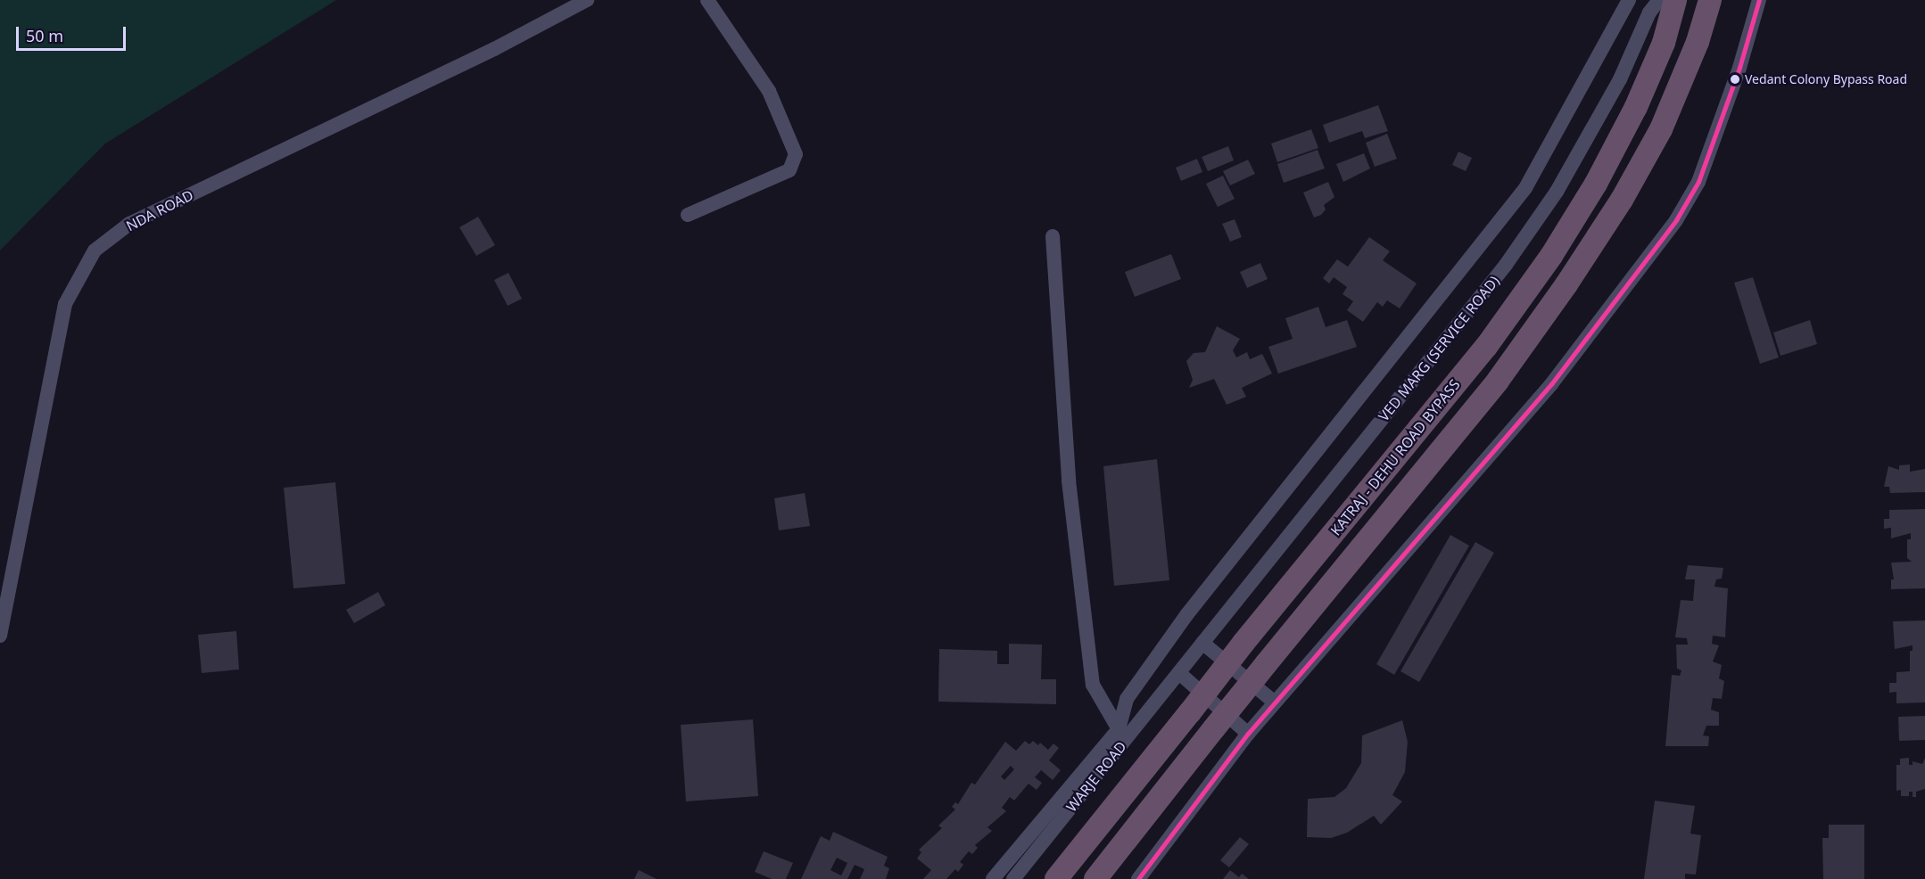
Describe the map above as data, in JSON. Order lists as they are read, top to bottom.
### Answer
{
  "streets": {
    "highway": ["KATRAJ - DEHU ROAD BYPASS"],
    "street": ["NDA ROAD", "VED MARG (SERVICE ROAD)", "WARJE ROAD"]
  },
  "crossings": [
    ["VED MARG (SERVICE ROAD)", "WARJE ROAD"]
  ],
  "places": ["Vedant Colony Bypass Road"],
  "scale_bar": "50 m"
}
